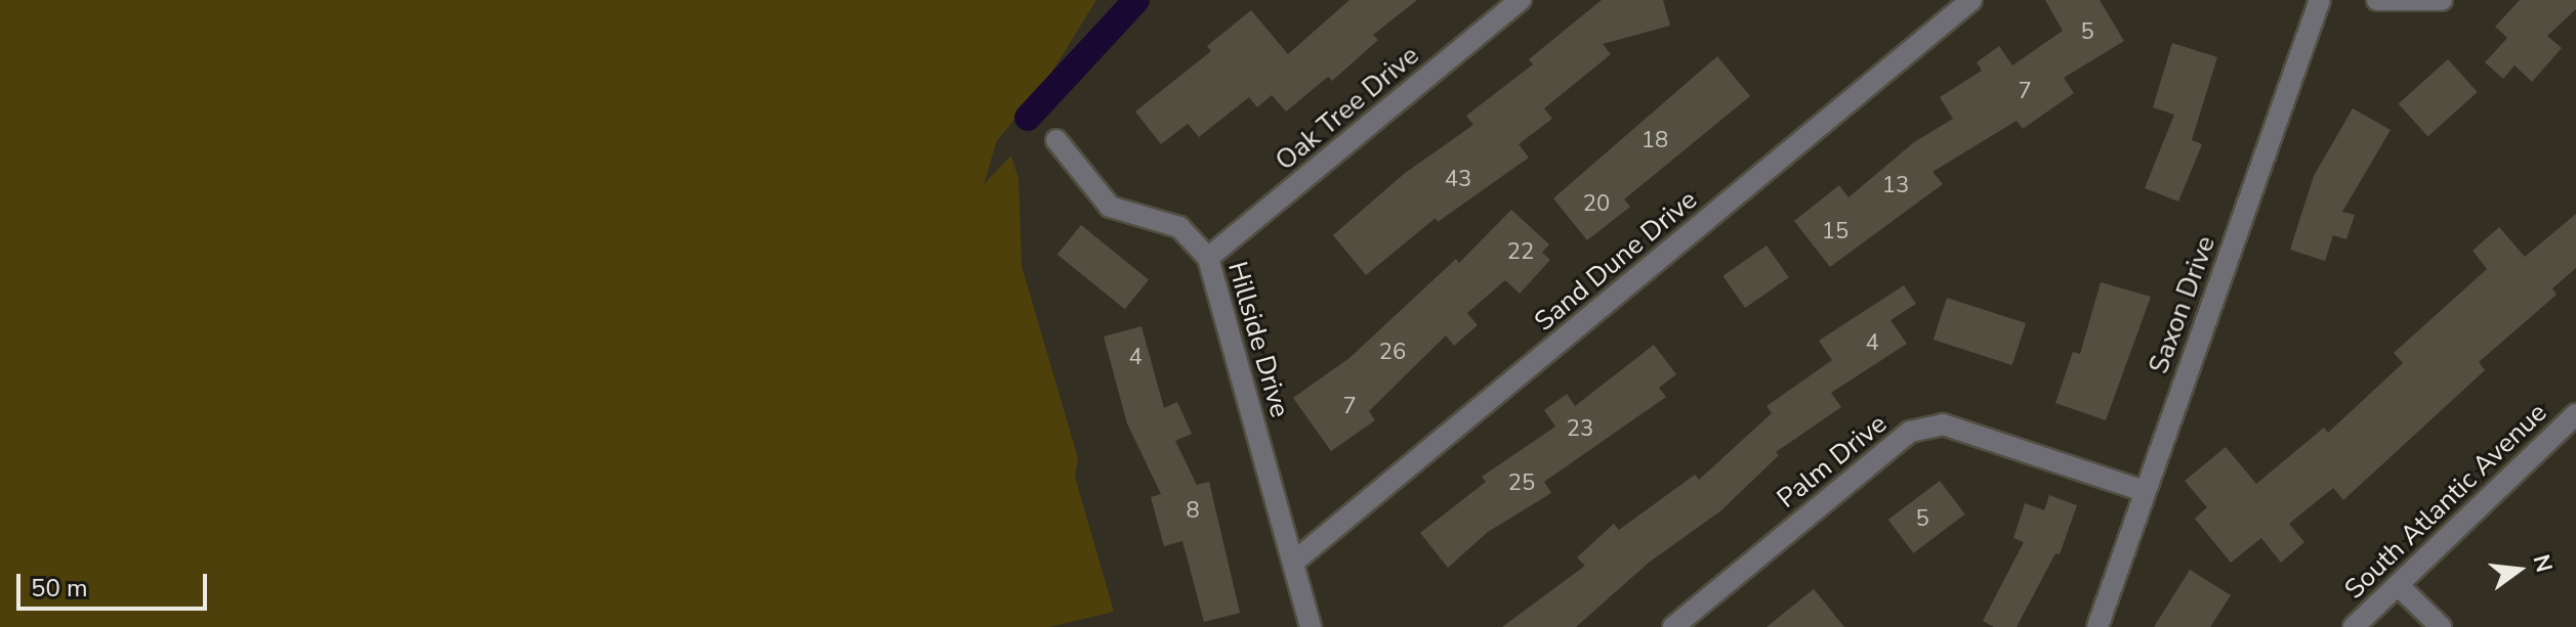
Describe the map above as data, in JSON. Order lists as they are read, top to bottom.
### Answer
{
  "streets": {
    "street": [
      "Oak Tree Drive",
      "Sand Dune Drive",
      "Saxon Drive",
      "Hillside Drive",
      "Palm Drive",
      "South Atlantic Avenue"
    ]
  },
  "crossings": [
    ["Oak Tree Drive", "Hillside Drive"],
    ["Sand Dune Drive", "Hillside Drive"],
    ["Saxon Drive", "Palm Drive"]
  ],
  "house_numbers": [
    "5",
    "7",
    "18",
    "43",
    "13",
    "20",
    "15",
    "22",
    "4",
    "26",
    "4",
    "7",
    "23",
    "25",
    "8",
    "5"
  ],
  "scale_bar": "50 m",
  "north": "right"
}
